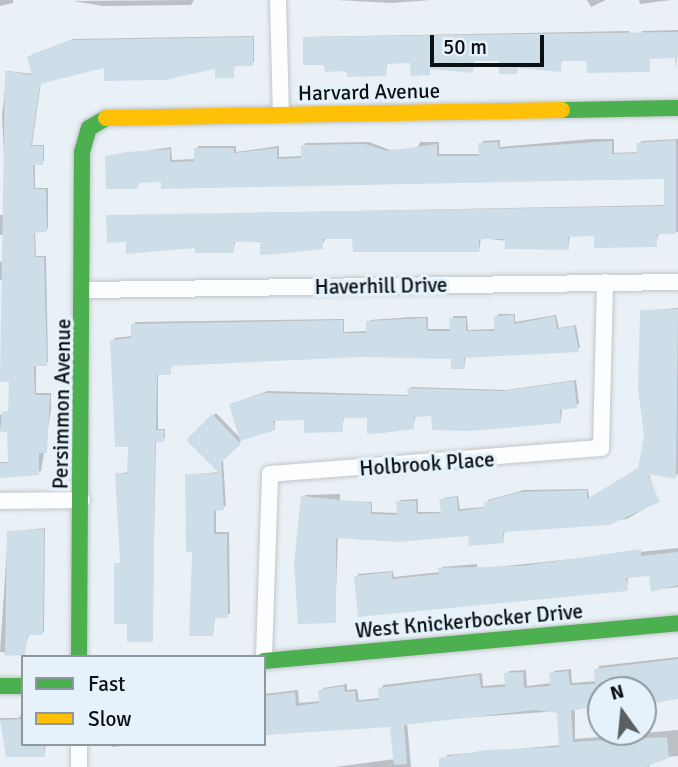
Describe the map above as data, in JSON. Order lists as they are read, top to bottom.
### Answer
{
  "streets": {
    "street": [
      "Harvard Avenue",
      "Haverhill Drive",
      "Persimmon Avenue",
      "Holbrook Place",
      "West Knickerbocker Drive"
    ]
  },
  "crossings": [
    ["Harvard Avenue", "Persimmon Avenue"],
    ["Haverhill Drive", "Persimmon Avenue"],
    ["Haverhill Drive", "Holbrook Place"]
  ],
  "legend": ["Fast", "Slow"],
  "scale_bar": "50 m",
  "north": "top"
}
